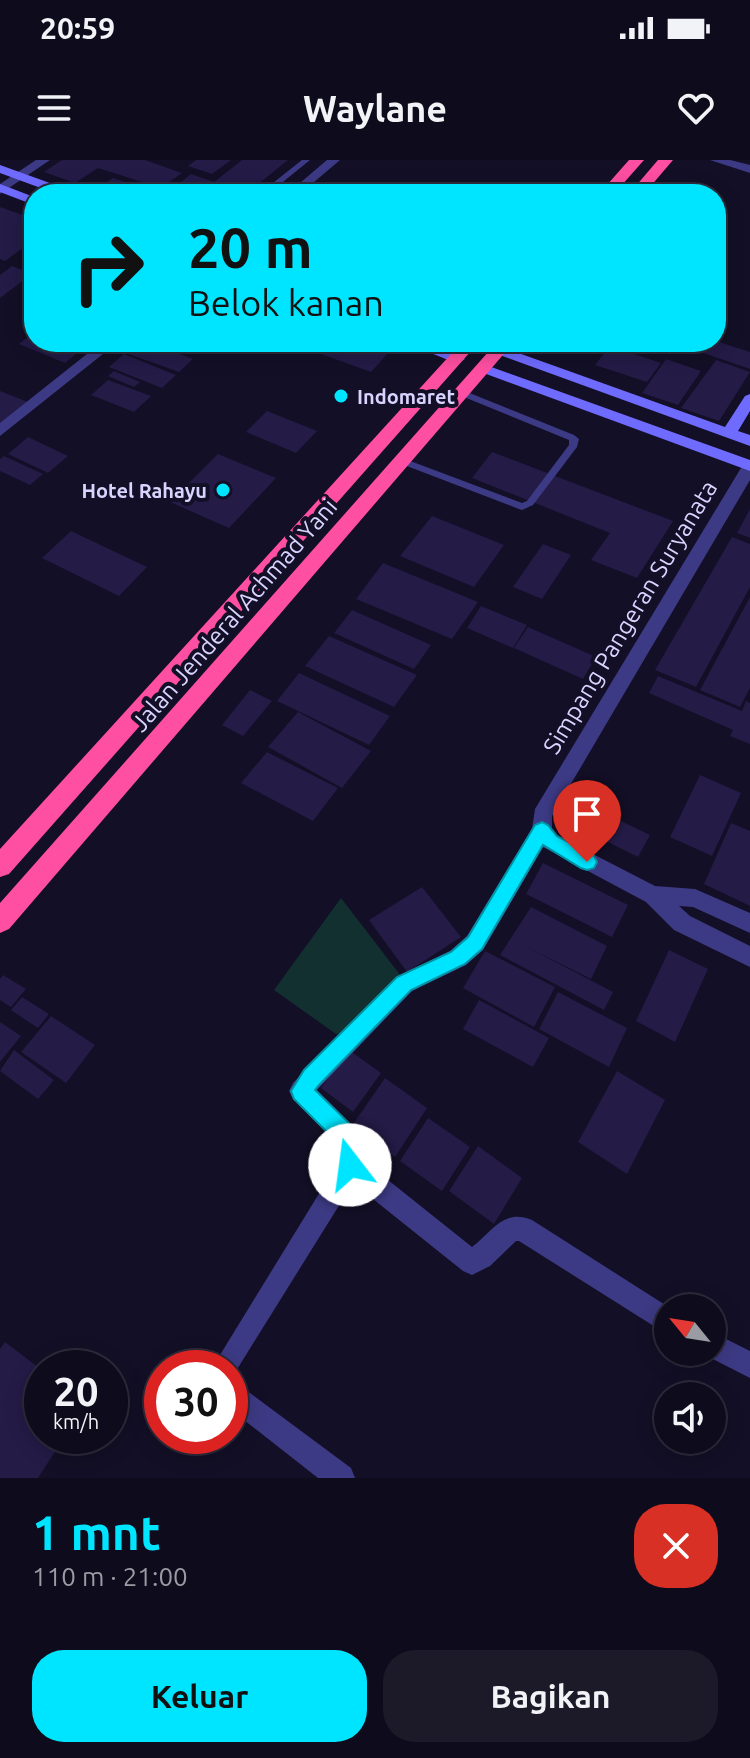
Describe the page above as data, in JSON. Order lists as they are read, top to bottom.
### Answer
{
  "streets": {
    "highway": ["Jalan Jenderal Achmad Yani"],
    "street": ["Simpang Pangeran Suryanata"]
  },
  "places": ["Indomaret", "Hotel Rahayu"],
  "north": "top left",
  "page": {
    "status": "20:59",
    "header": "Waylane",
    "turn": ["20 m", "Belok kanan"],
    "speed": "20 km/h",
    "limit": "30",
    "heading": ["1 mnt", "110 m · 21:00"],
    "buttons": ["Keluar", "Bagikan"]
  }
}
